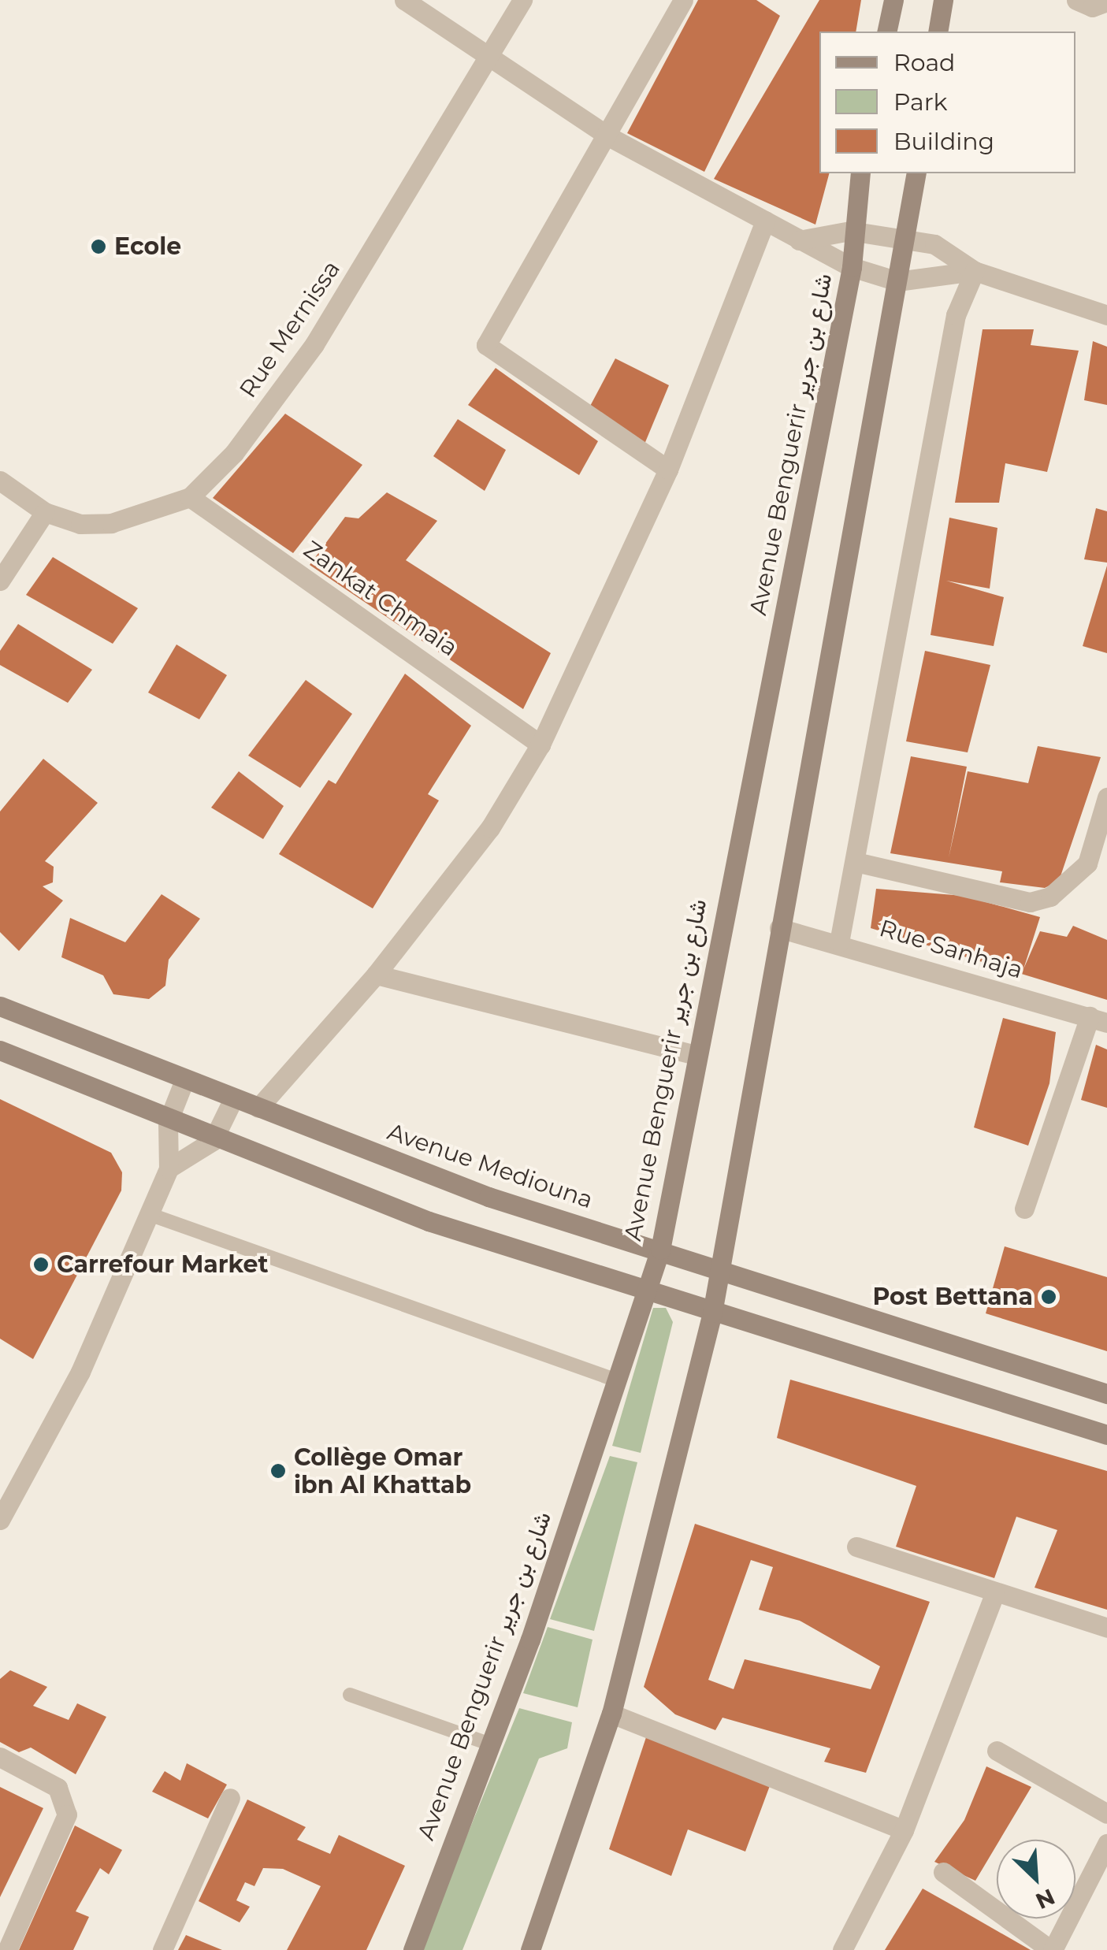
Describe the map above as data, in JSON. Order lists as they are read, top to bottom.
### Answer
{
  "streets": {
    "main road": ["Avenue Benguerir شارع بن جرير", "Avenue Mediouna"],
    "street": ["Rue Mernissa", "Zankat Chmaia", "Rue Sanhaja"]
  },
  "crossings": [
    ["Rue Mernissa", "Zankat Chmaia"],
    ["Avenue Benguerir شارع بن جرير", "Avenue Mediouna"]
  ],
  "places": [
    "Ecole",
    "Carrefour Market",
    "Post Bettana",
    "Collège Omar ibn Al Khattab"
  ],
  "legend": ["Road", "Park", "Building"],
  "north": "bottom right"
}
